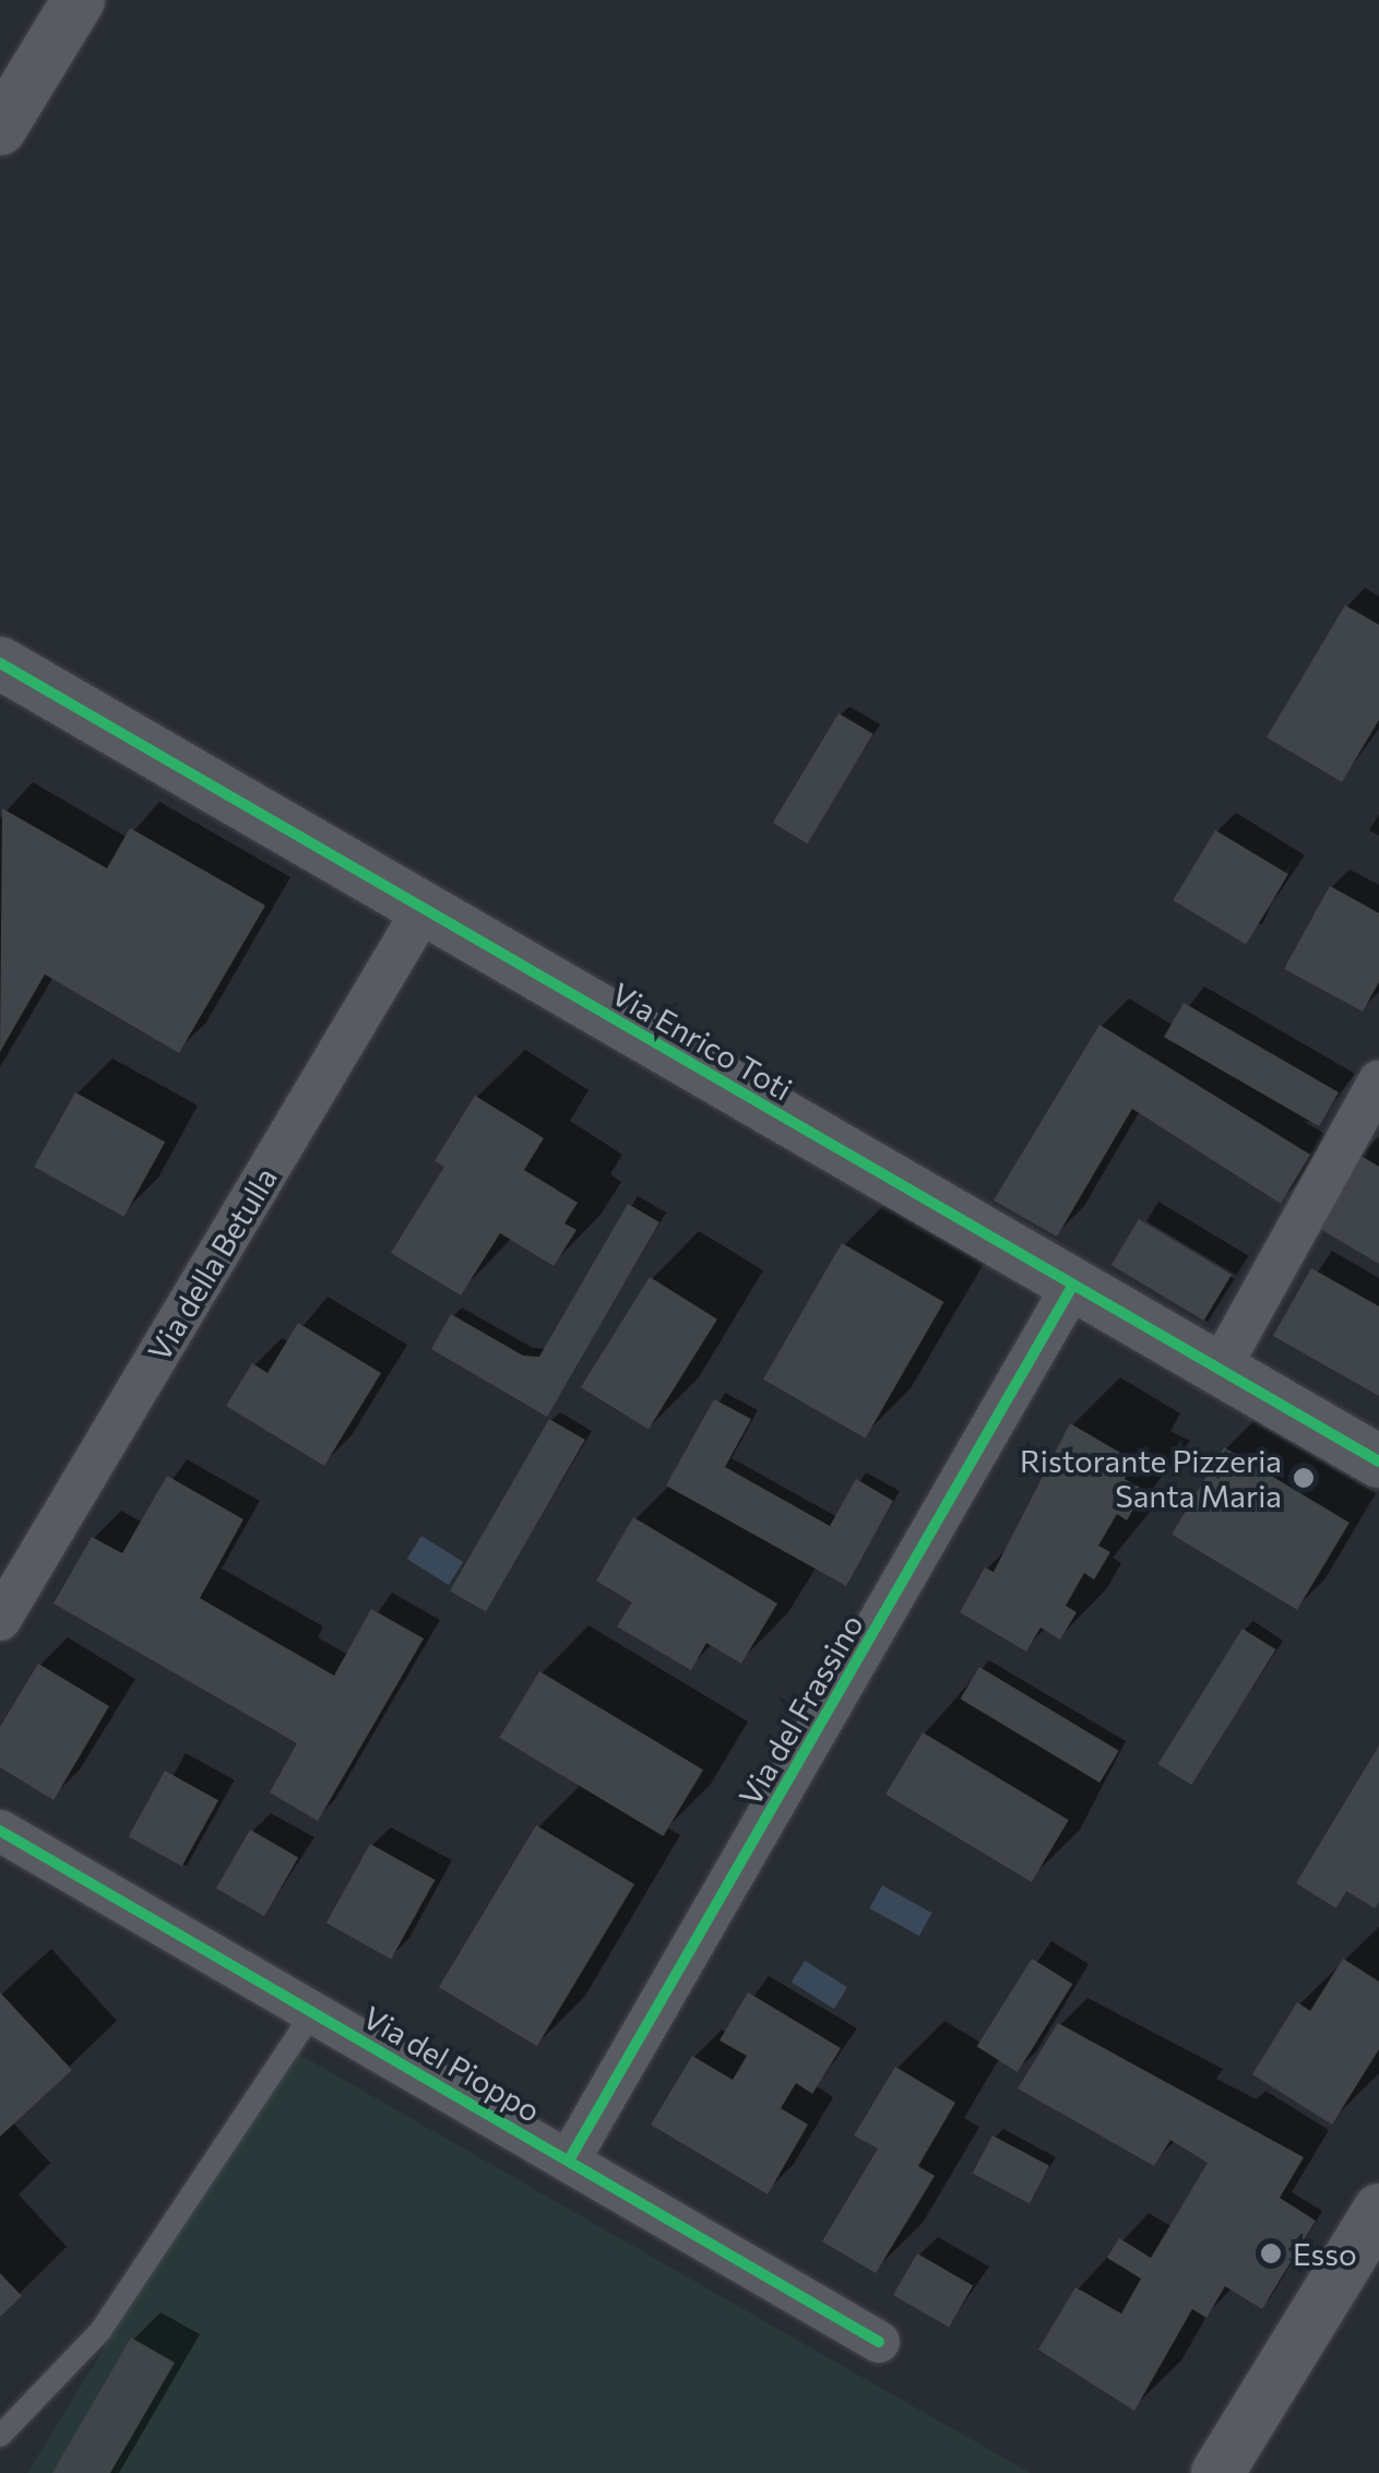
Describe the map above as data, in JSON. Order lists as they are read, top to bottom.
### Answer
{
  "streets": {
    "street": [
      "Via Enrico Toti",
      "Via della Betulla",
      "Via del Frassino",
      "Via del Pioppo"
    ]
  },
  "crossings": [
    ["Via Enrico Toti", "Via della Betulla"],
    ["Via Enrico Toti", "Via del Frassino"],
    ["Via del Frassino", "Via del Pioppo"]
  ],
  "places": ["Ristorante Pizzeria Santa Maria", "Esso"]
}
